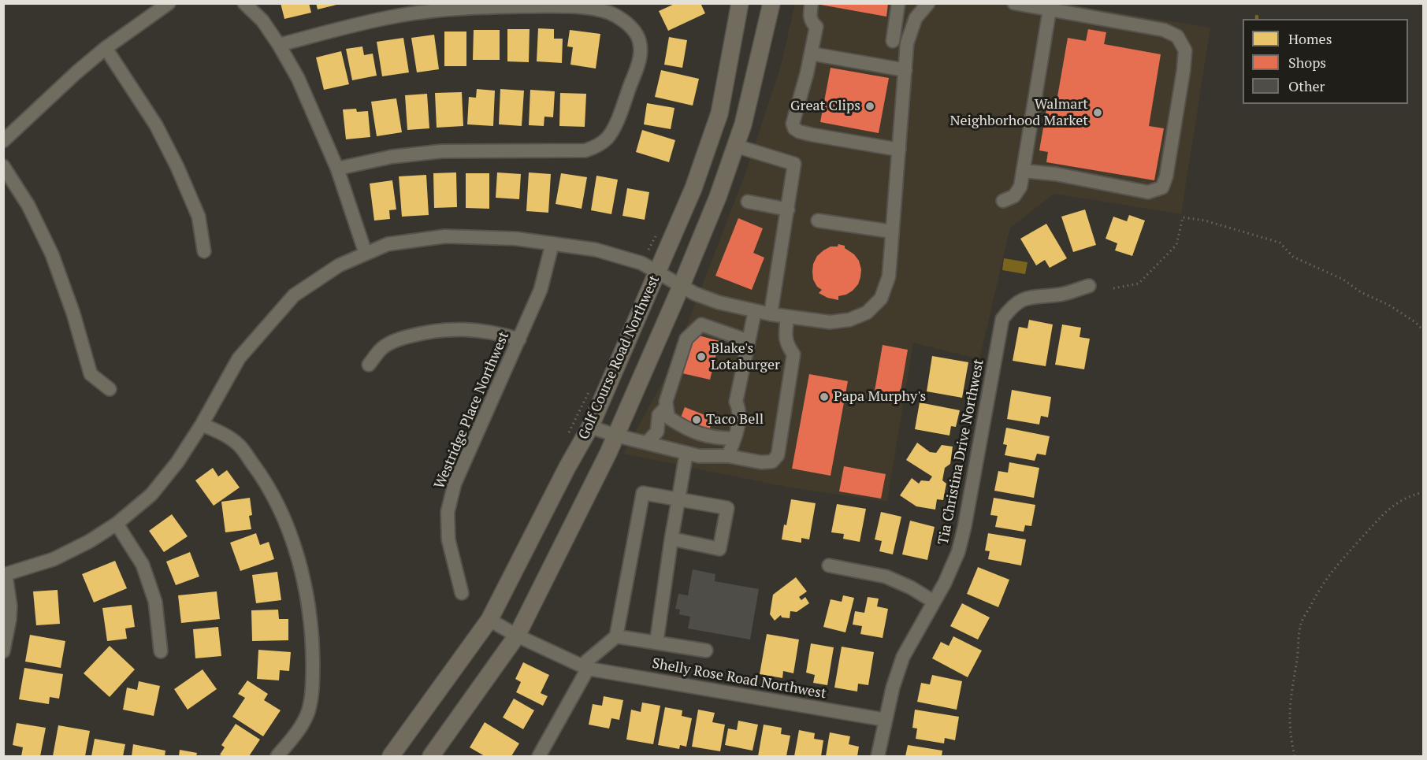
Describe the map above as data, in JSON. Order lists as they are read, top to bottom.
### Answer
{
  "streets": {
    "main road": ["Golf Course Road Northwest"],
    "street": ["Westridge Place Northwest", "Tia Christina Drive Northwest", "Shelly Rose Road Northwest"]
  },
  "crossings": [
    ["Tia Christina Drive Northwest", "Shelly Rose Road Northwest"]
  ],
  "places": [
    "Great Clips",
    "Walmart Neighborhood Market",
    "Blake's Lotaburger",
    "Papa Murphy's",
    "Taco Bell"
  ],
  "legend": ["Homes", "Shops", "Other"]
}
